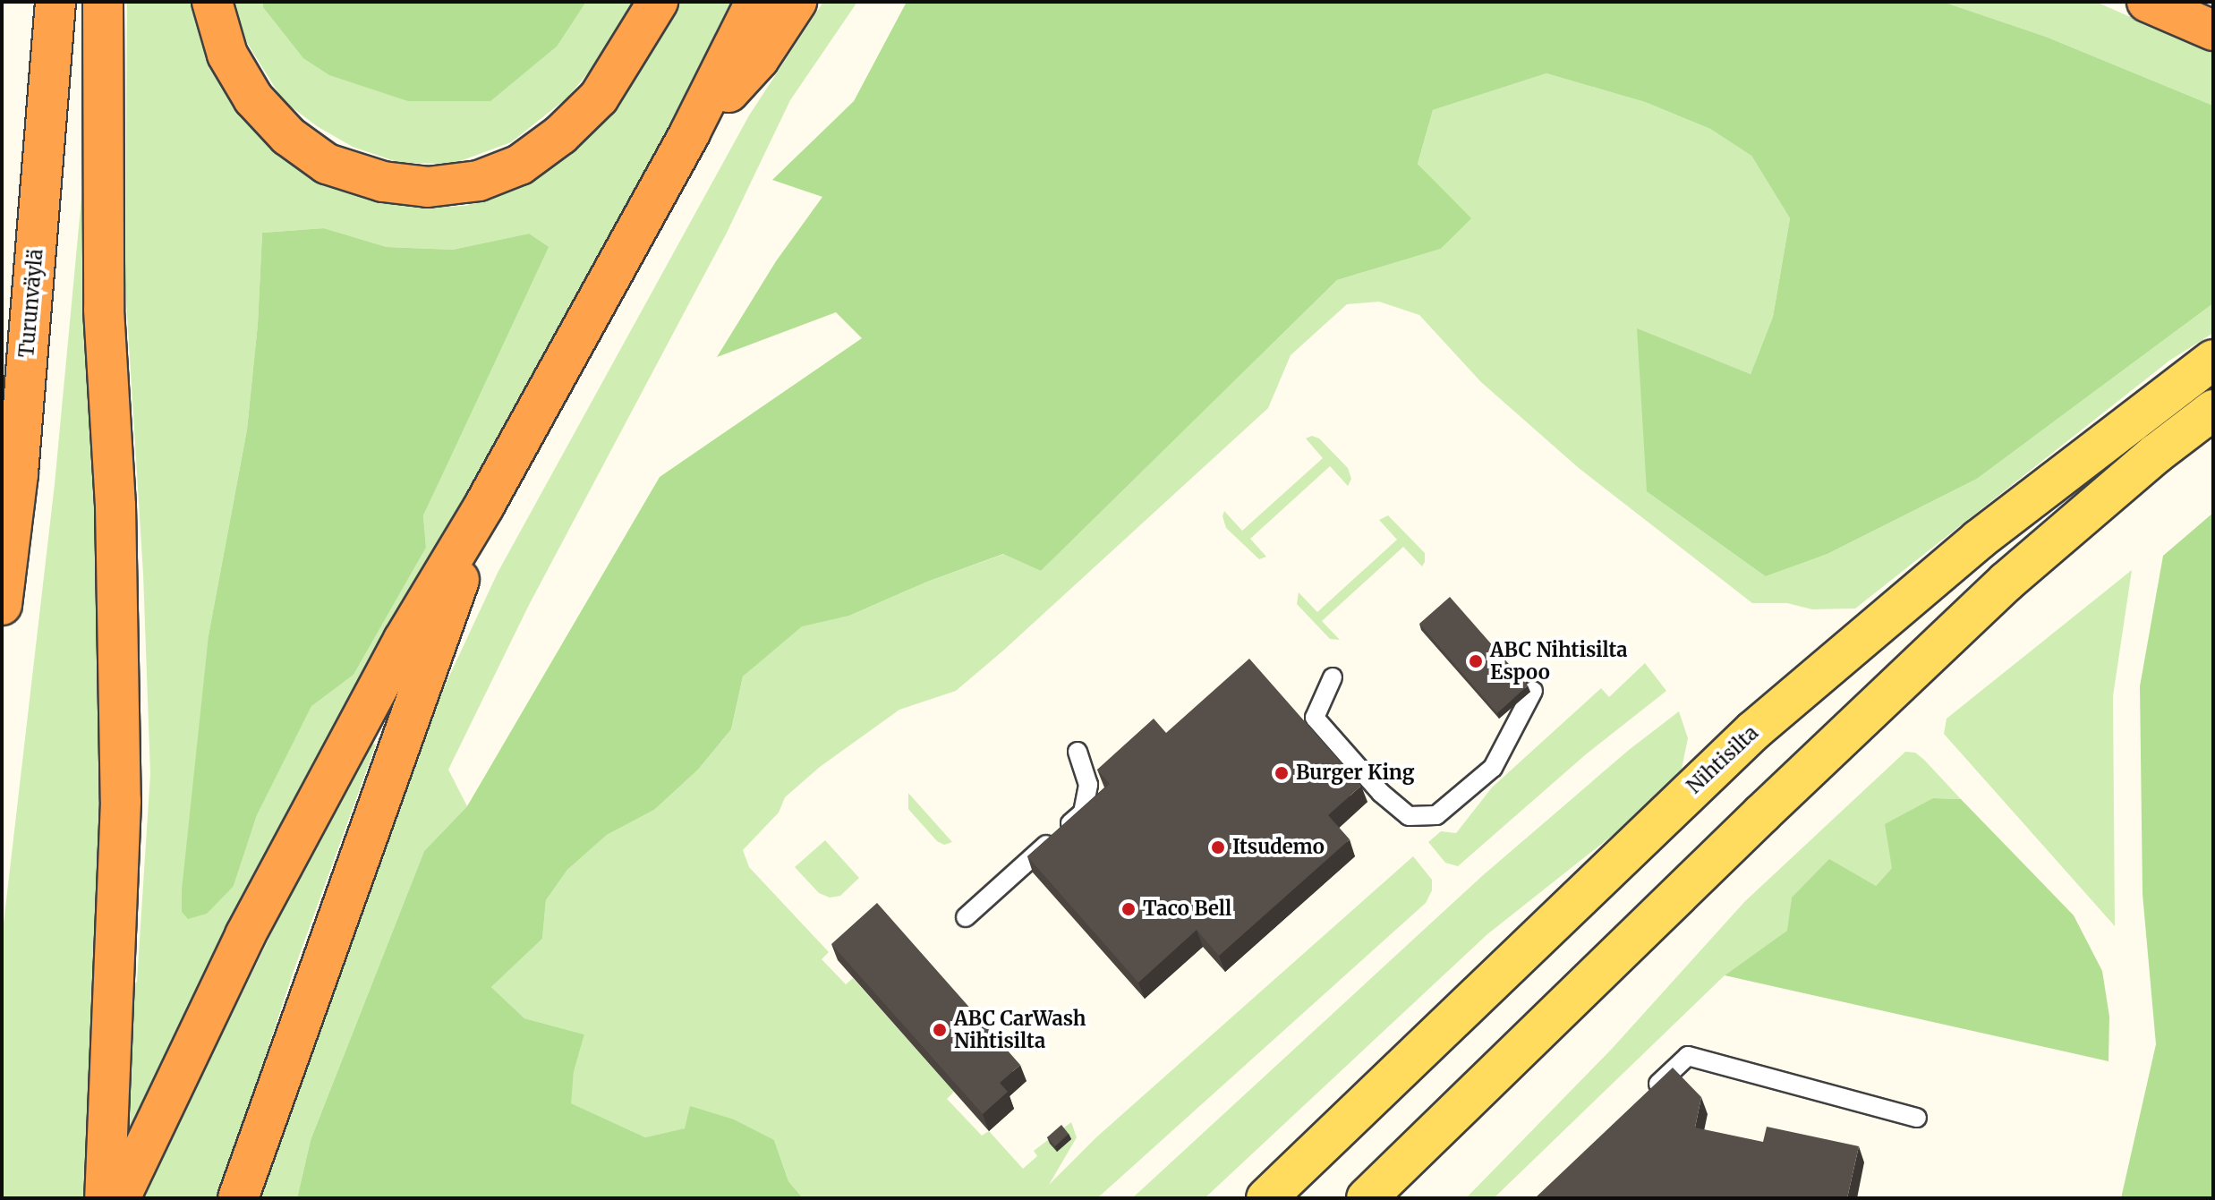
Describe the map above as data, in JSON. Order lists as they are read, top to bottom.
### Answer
{
  "streets": {
    "highway": ["Turunväylä"],
    "main road": ["Nihtisilta"]
  },
  "places": [
    "ABC Nihtisilta Espoo",
    "Burger King",
    "Itsudemo",
    "Taco Bell",
    "ABC CarWash Nihtisilta"
  ]
}
